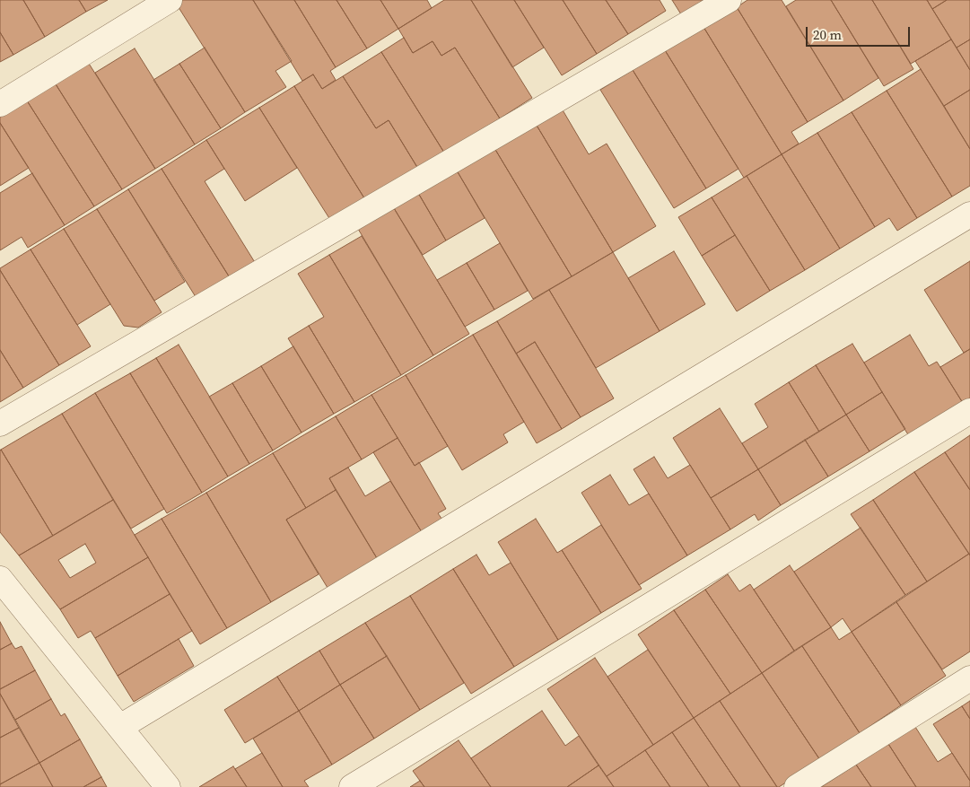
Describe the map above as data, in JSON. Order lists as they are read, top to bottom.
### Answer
{
  "scale_bar": "20 m"
}
